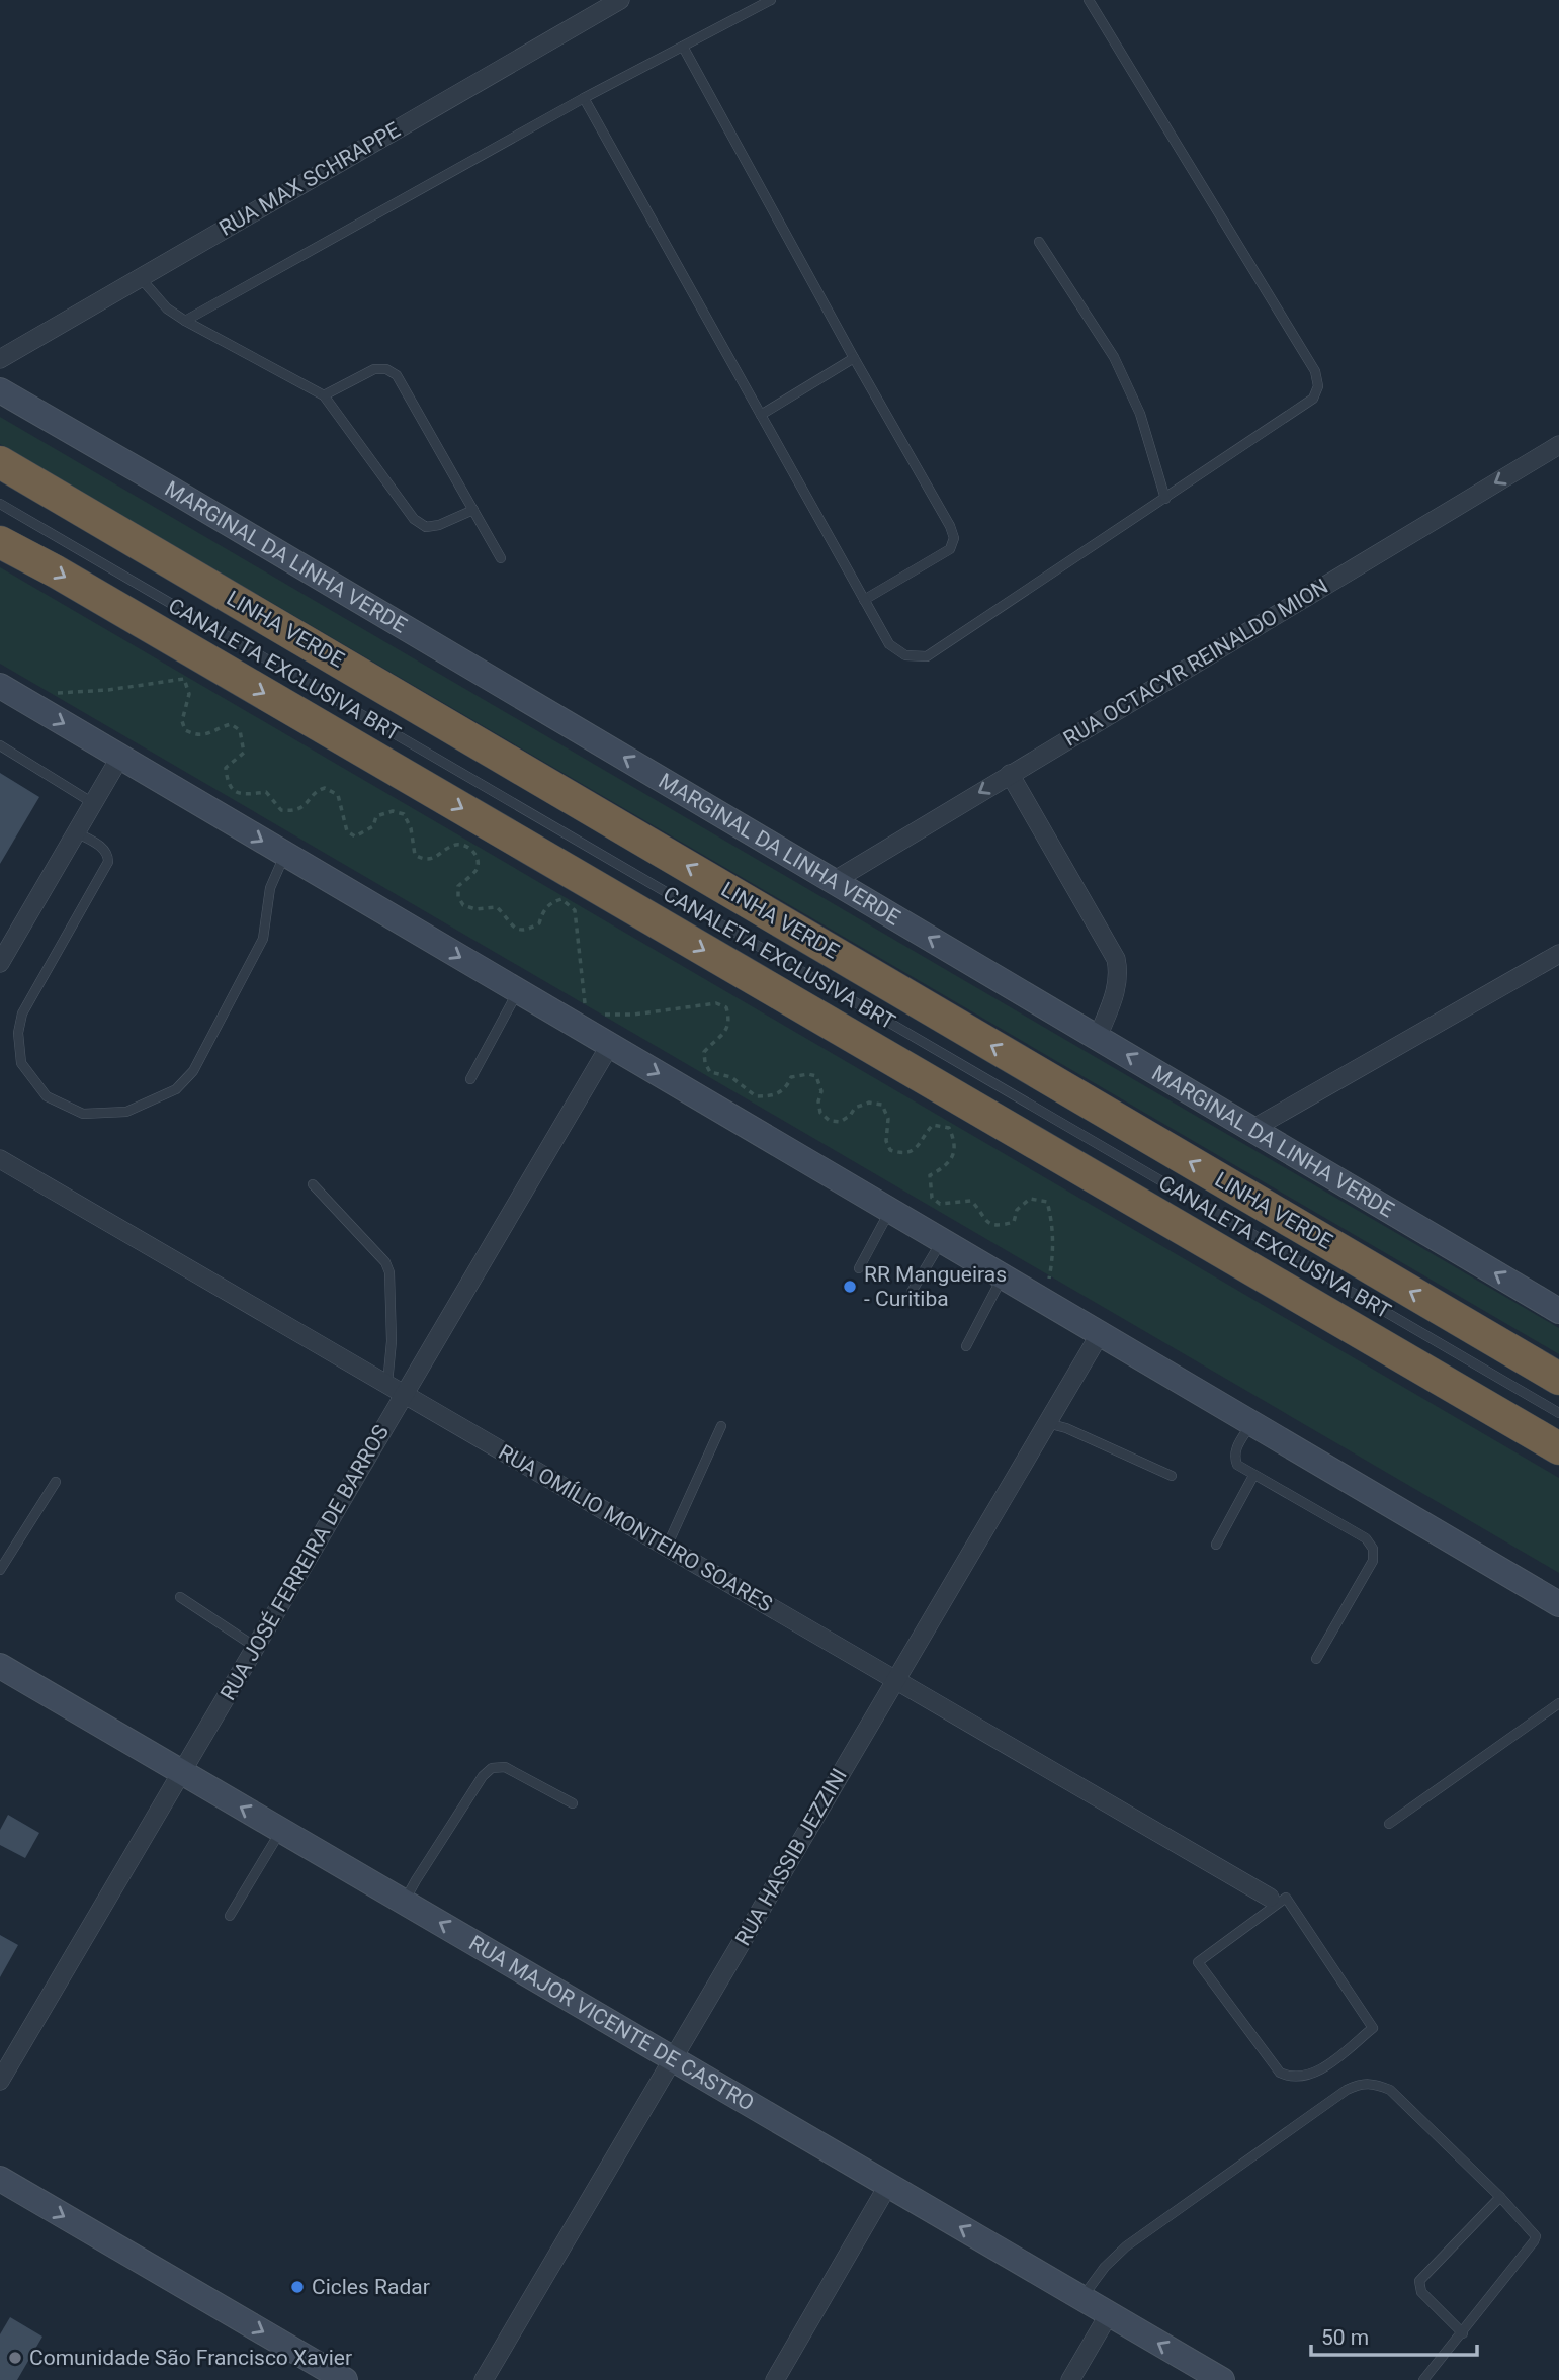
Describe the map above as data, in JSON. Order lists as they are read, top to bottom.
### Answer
{
  "streets": {
    "highway": ["LINHA VERDE"],
    "main road": ["MARGINAL DA LINHA VERDE", "RUA MAJOR VICENTE DE CASTRO"],
    "street": [
      "RUA MAX SCHRAPPE",
      "RUA OCTACYR REINALDO MION",
      "RUA OMÍLIO MONTEIRO SOARES",
      "RUA JOSÉ FERREIRA DE BARROS",
      "RUA HASSIB JEZZINI"
    ],
    "lane": ["CANALETA EXCLUSIVA BRT"]
  },
  "crossings": [
    ["MARGINAL DA LINHA VERDE", "RUA OCTACYR REINALDO MION"],
    ["RUA OMÍLIO MONTEIRO SOARES", "RUA JOSÉ FERREIRA DE BARROS"],
    ["RUA OMÍLIO MONTEIRO SOARES", "RUA HASSIB JEZZINI"],
    ["RUA JOSÉ FERREIRA DE BARROS", "RUA MAJOR VICENTE DE CASTRO"],
    ["RUA HASSIB JEZZINI", "RUA MAJOR VICENTE DE CASTRO"]
  ],
  "one_way": ["MARGINAL DA LINHA VERDE", "RUA OCTACYR REINALDO MION", "RUA MAJOR VICENTE DE CASTRO"],
  "places": ["RR Mangueiras - Curitiba", "Cicles Radar", "Comunidade São Francisco Xavier"],
  "scale_bar": "50 m"
}
